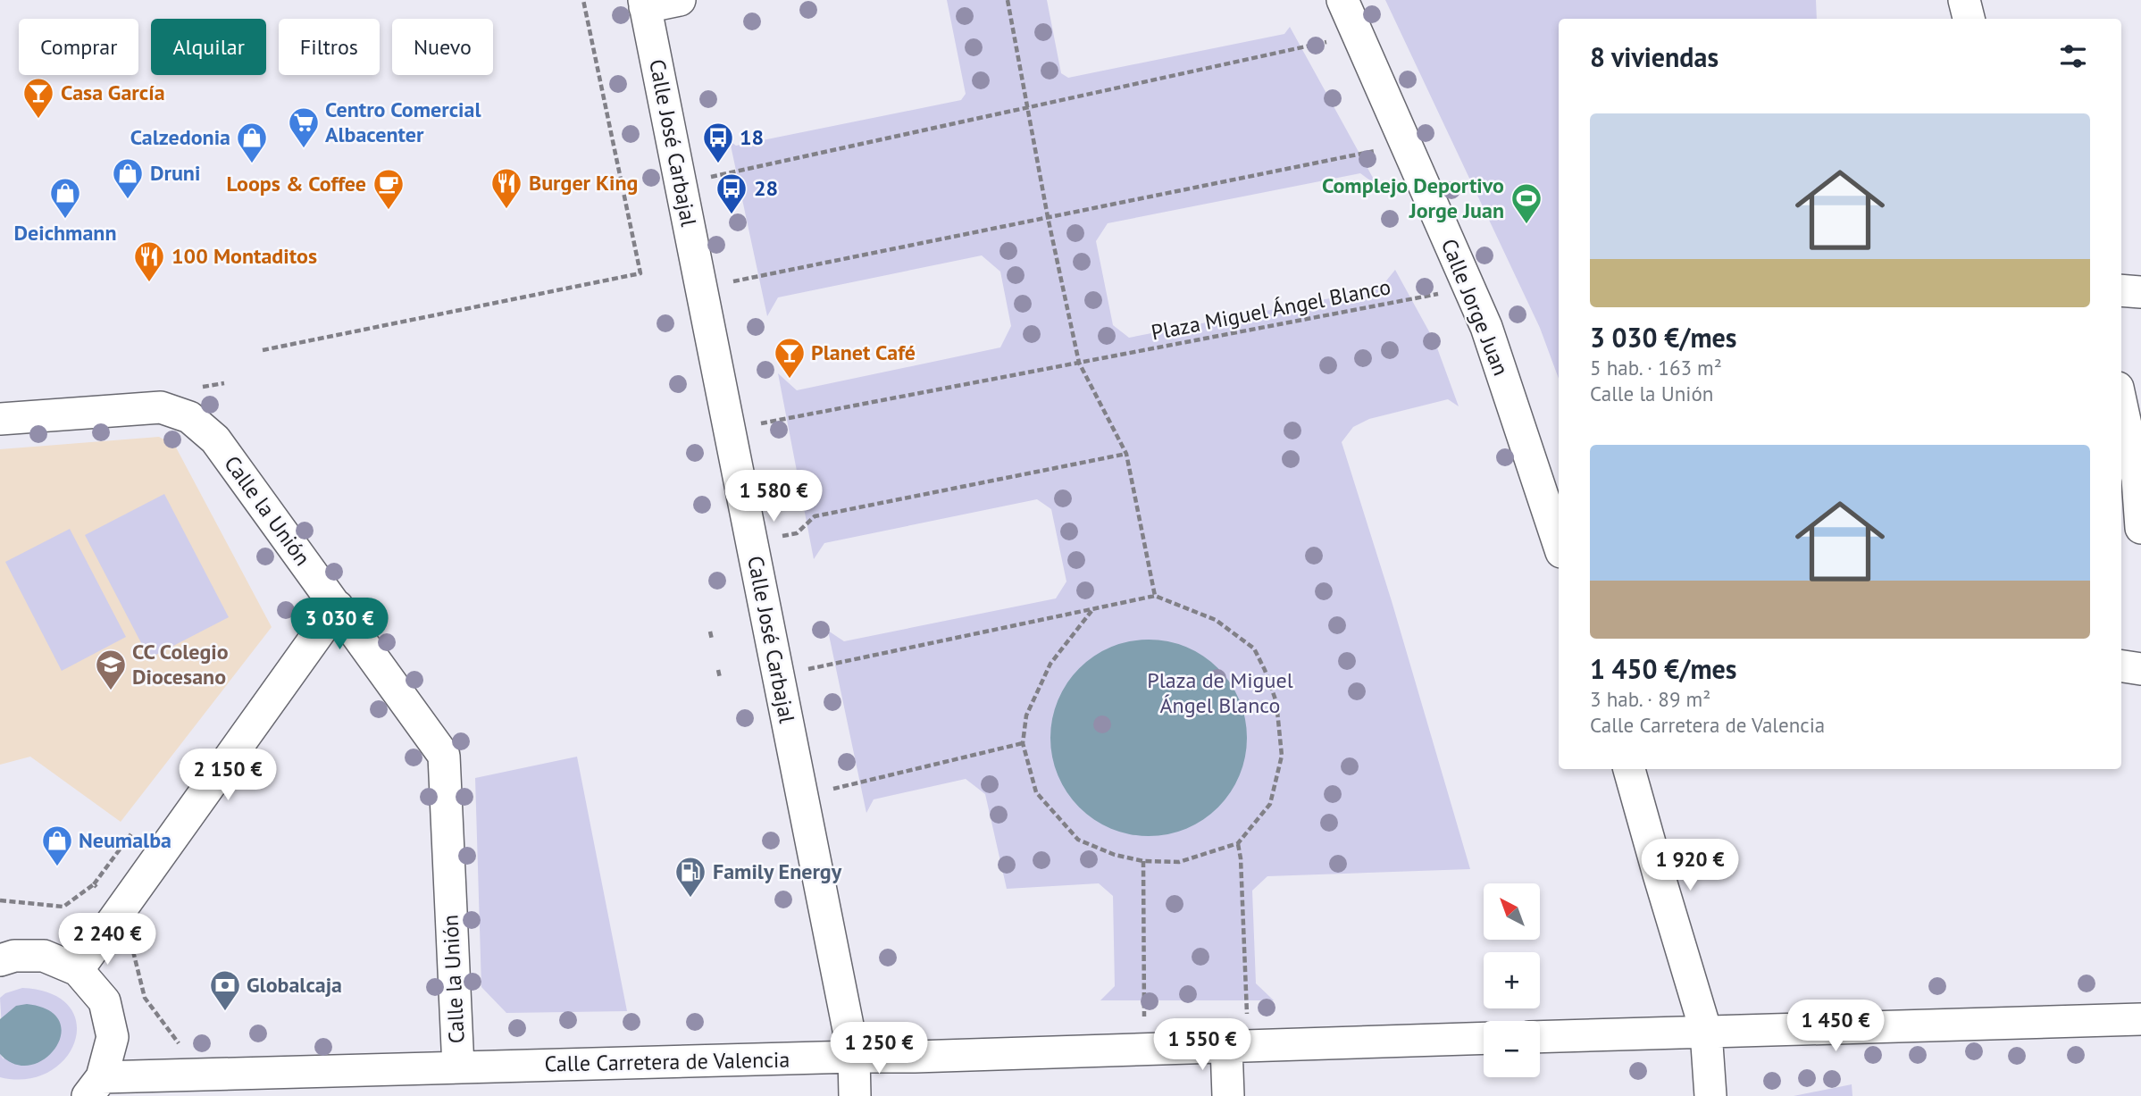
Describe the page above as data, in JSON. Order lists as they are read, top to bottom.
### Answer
{
  "streets": {
    "street": [
      "Calle José Carbajal",
      "Calle Jorge Juan",
      "Calle la Unión",
      "Calle Carretera de Valencia"
    ],
    "path": ["Plaza Miguel Ángel Blanco"]
  },
  "crossings": [
    ["Calle José Carbajal", "Calle Carretera de Valencia"],
    ["Calle Jorge Juan", "Plaza Miguel Ángel Blanco"],
    ["Calle la Unión", "Calle Carretera de Valencia"]
  ],
  "parks": ["Plaza de Miguel Ángel Blanco"],
  "places": {
    "bar": ["Casa García", "Planet Café"],
    "supermarket": ["Centro Comercial Albacenter"],
    "shop": [
      "Calzedonia",
      "Druni",
      "Deichmann",
      "Neumalba"
    ],
    "bus stop": ["18", "28"],
    "restaurant": ["Burger King", "100 Montaditos"],
    "cafe": ["Loops & Coffee"],
    "sports": ["Complejo Deportivo Jorge Juan"],
    "school or university": ["CC Colegio Diocesano"],
    "fuel station": ["Family Energy"],
    "bank": ["Globalcaja"]
  },
  "north": "top left",
  "page": {
    "chip": [
      "Comprar",
      "Alquilar",
      "Filtros",
      "Nuevo"
    ],
    "heading": "8 viviendas",
    "list": [
      {
        "name": "3 030 €/mes",
        "note": "5 hab. · 163 m² · Calle la Unión"
      },
      {
        "name": "1 450 €/mes",
        "note": "3 hab. · 89 m² · Calle Carretera de Valencia"
      }
    ],
    "price": [
      "1 580 €",
      "3 030 €",
      "2 150 €",
      "1 920 €",
      "2 240 €",
      "1 450 €",
      "1 550 €",
      "1 250 €"
    ],
    "map_buttons": ["+", "−"]
  }
}
